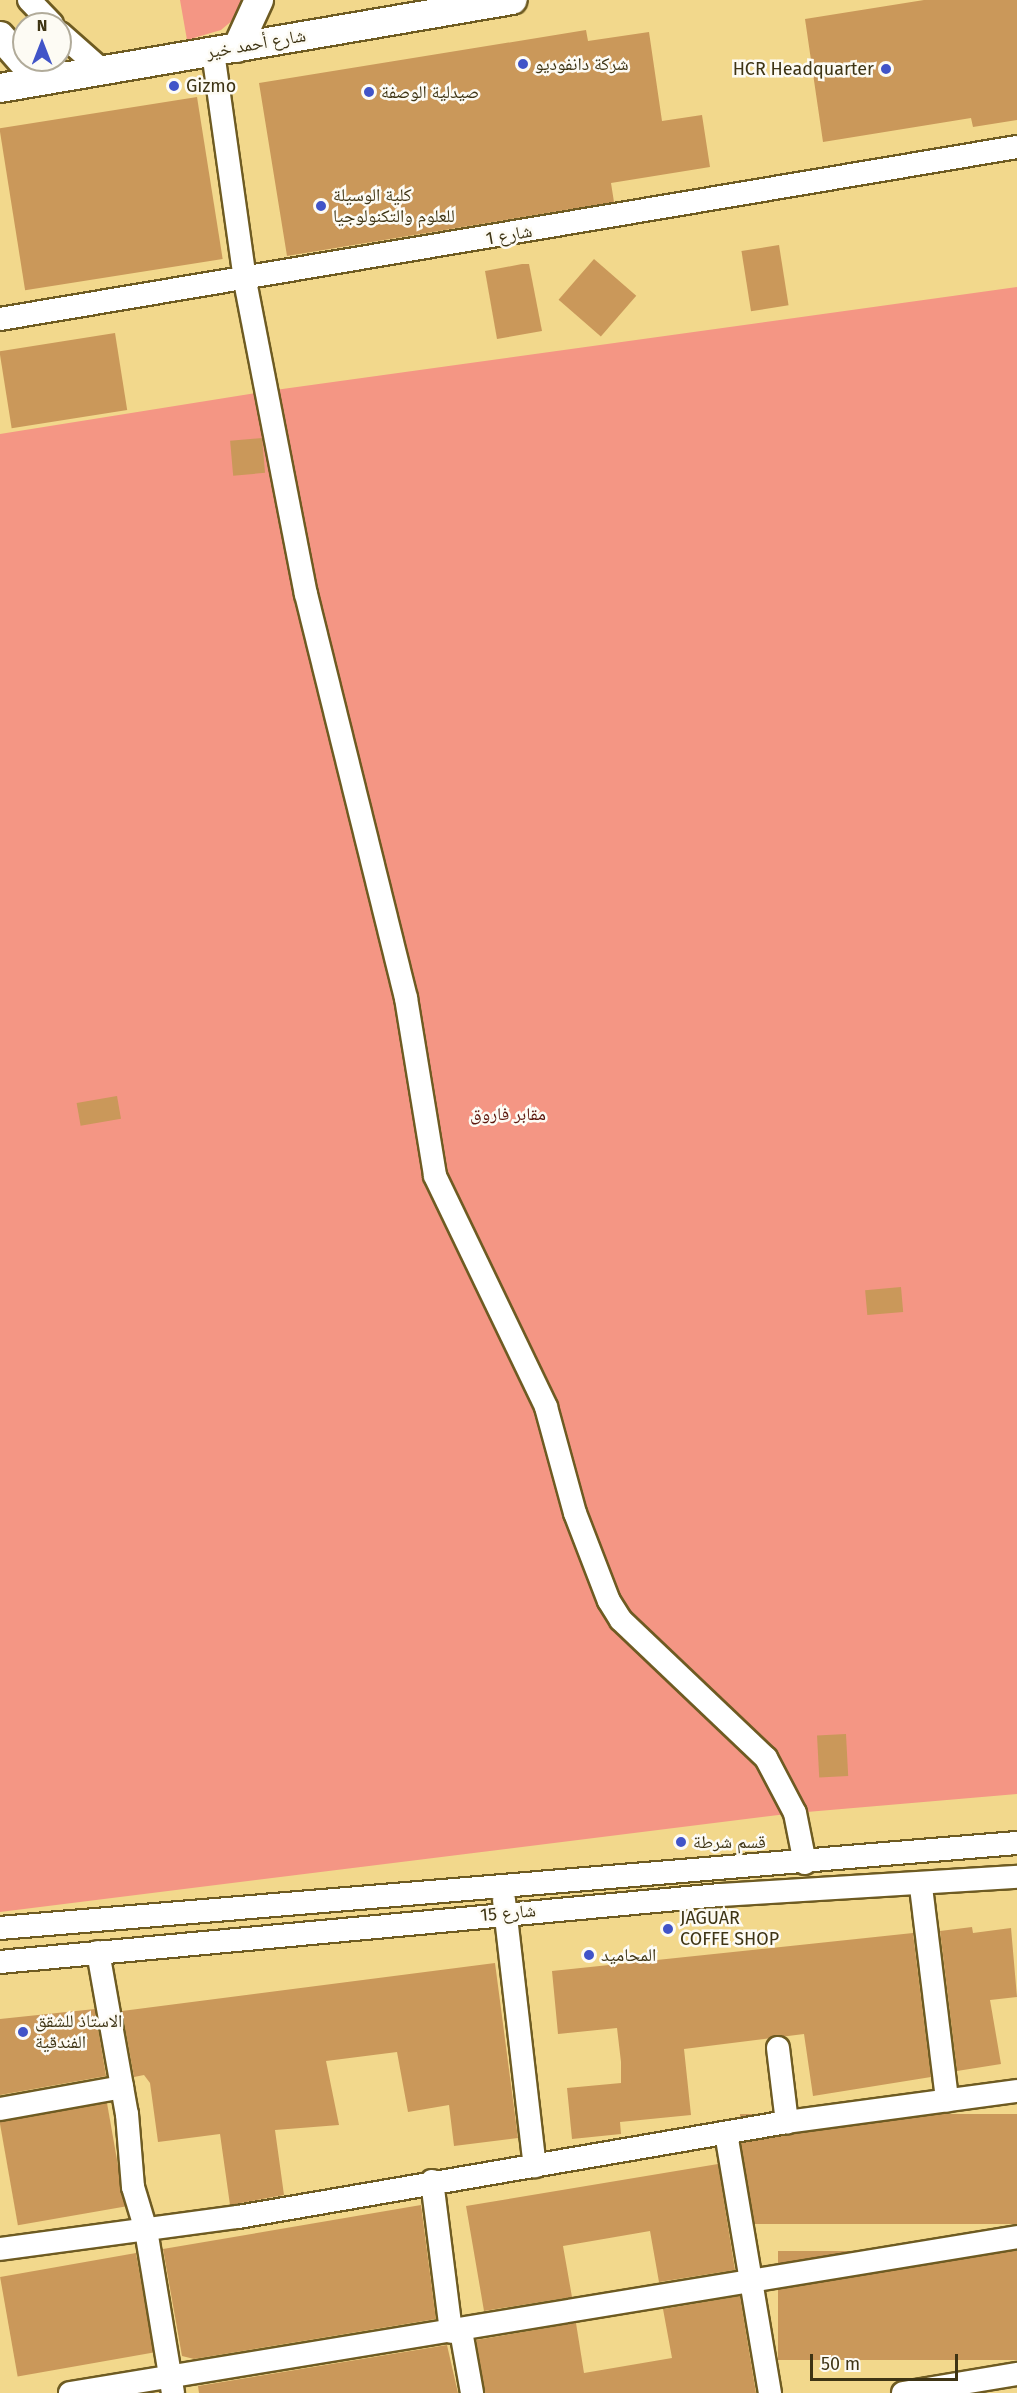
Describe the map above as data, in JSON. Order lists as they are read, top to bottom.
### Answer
{
  "streets": {
    "main road": ["شارع أحمد خير"],
    "street": ["شارع 1", "شارع 15"]
  },
  "parks": ["مقابر فاروق"],
  "places": [
    "شركة دانفوديو",
    "HCR Headquarter",
    "Gizmo",
    "صيدلية الوصفة",
    "كلية الوسيلة للعلوم والتكنولوجيا",
    "قسم شرطة",
    "JAGUAR COFFE SHOP",
    "المحاميد",
    "الاستاذ للشقق الفندقية"
  ],
  "scale_bar": "50 m",
  "north": "top"
}
